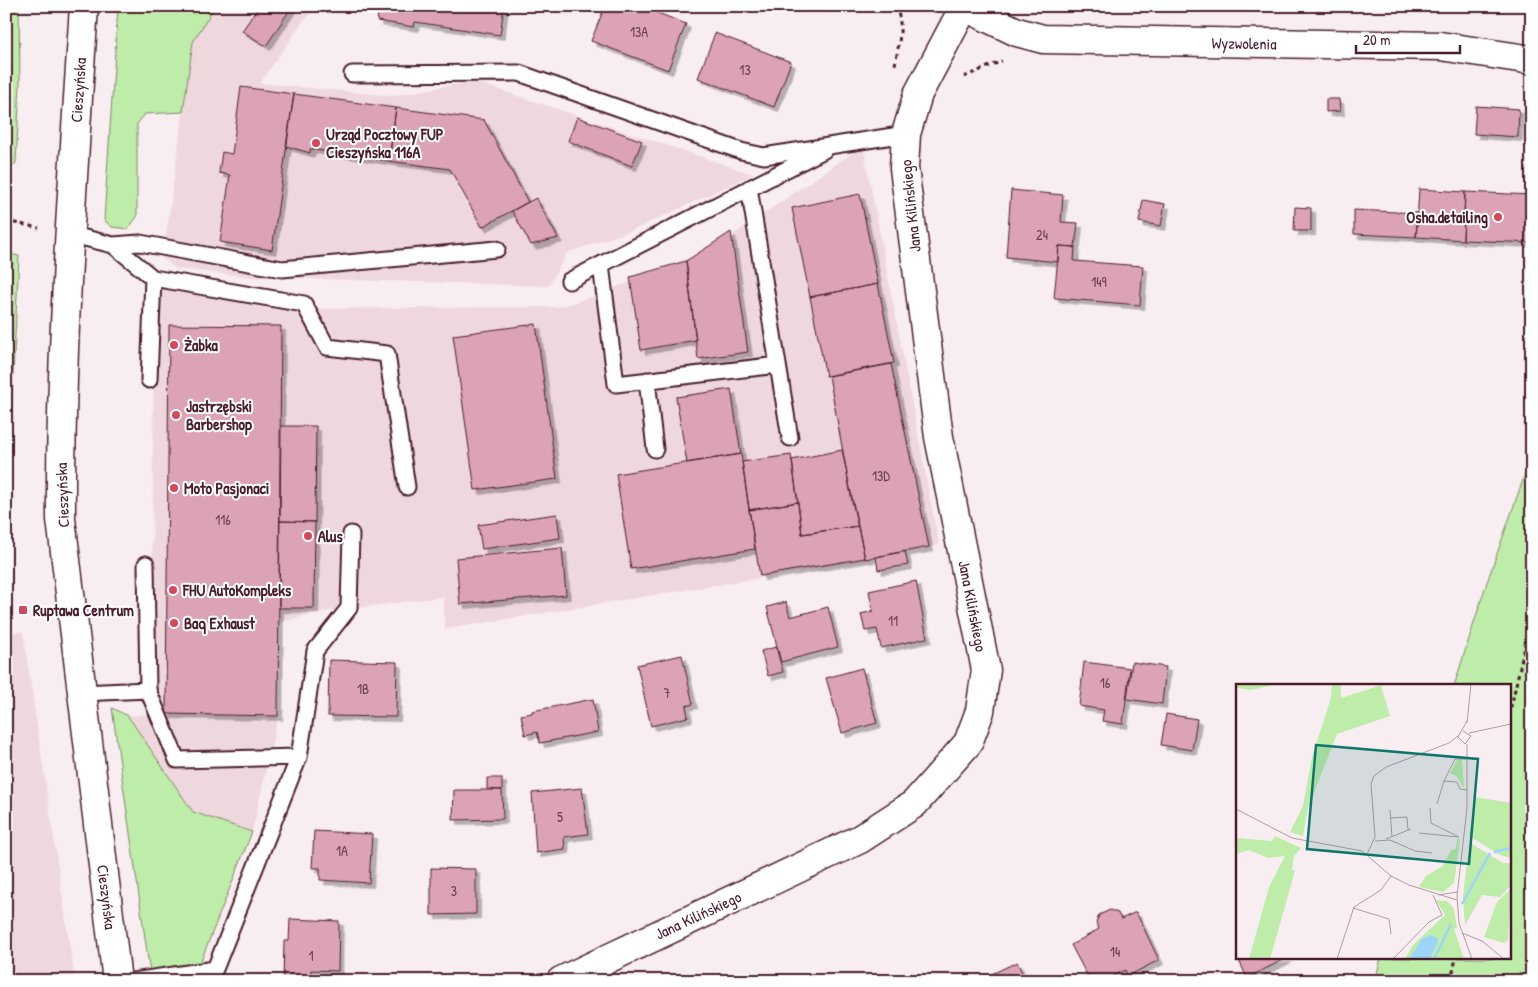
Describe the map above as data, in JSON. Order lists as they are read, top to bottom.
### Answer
{
  "streets": {
    "street": ["Wyzwolenia", "Cieszyńska", "Jana Kilińskiego"]
  },
  "crossings": [
    ["Wyzwolenia", "Jana Kilińskiego"]
  ],
  "places": {
    "other": [
      "Urząd Pocztowy FUP Cieszyńska 116A",
      "Osha.detailing",
      "Żabka",
      "Jastrzębski Barbershop",
      "Moto Pasjonaci",
      "Alus",
      "FHU AutoKompleks",
      "Baq Exhaust"
    ],
    "transit": ["Ruptawa Centrum"]
  },
  "house_numbers": [
    "13A",
    "13",
    "24",
    "149",
    "13D",
    "116",
    "11",
    "16",
    "1B",
    "7",
    "5",
    "1A",
    "3",
    "14",
    "1"
  ],
  "scale_bar": "20 m"
}
